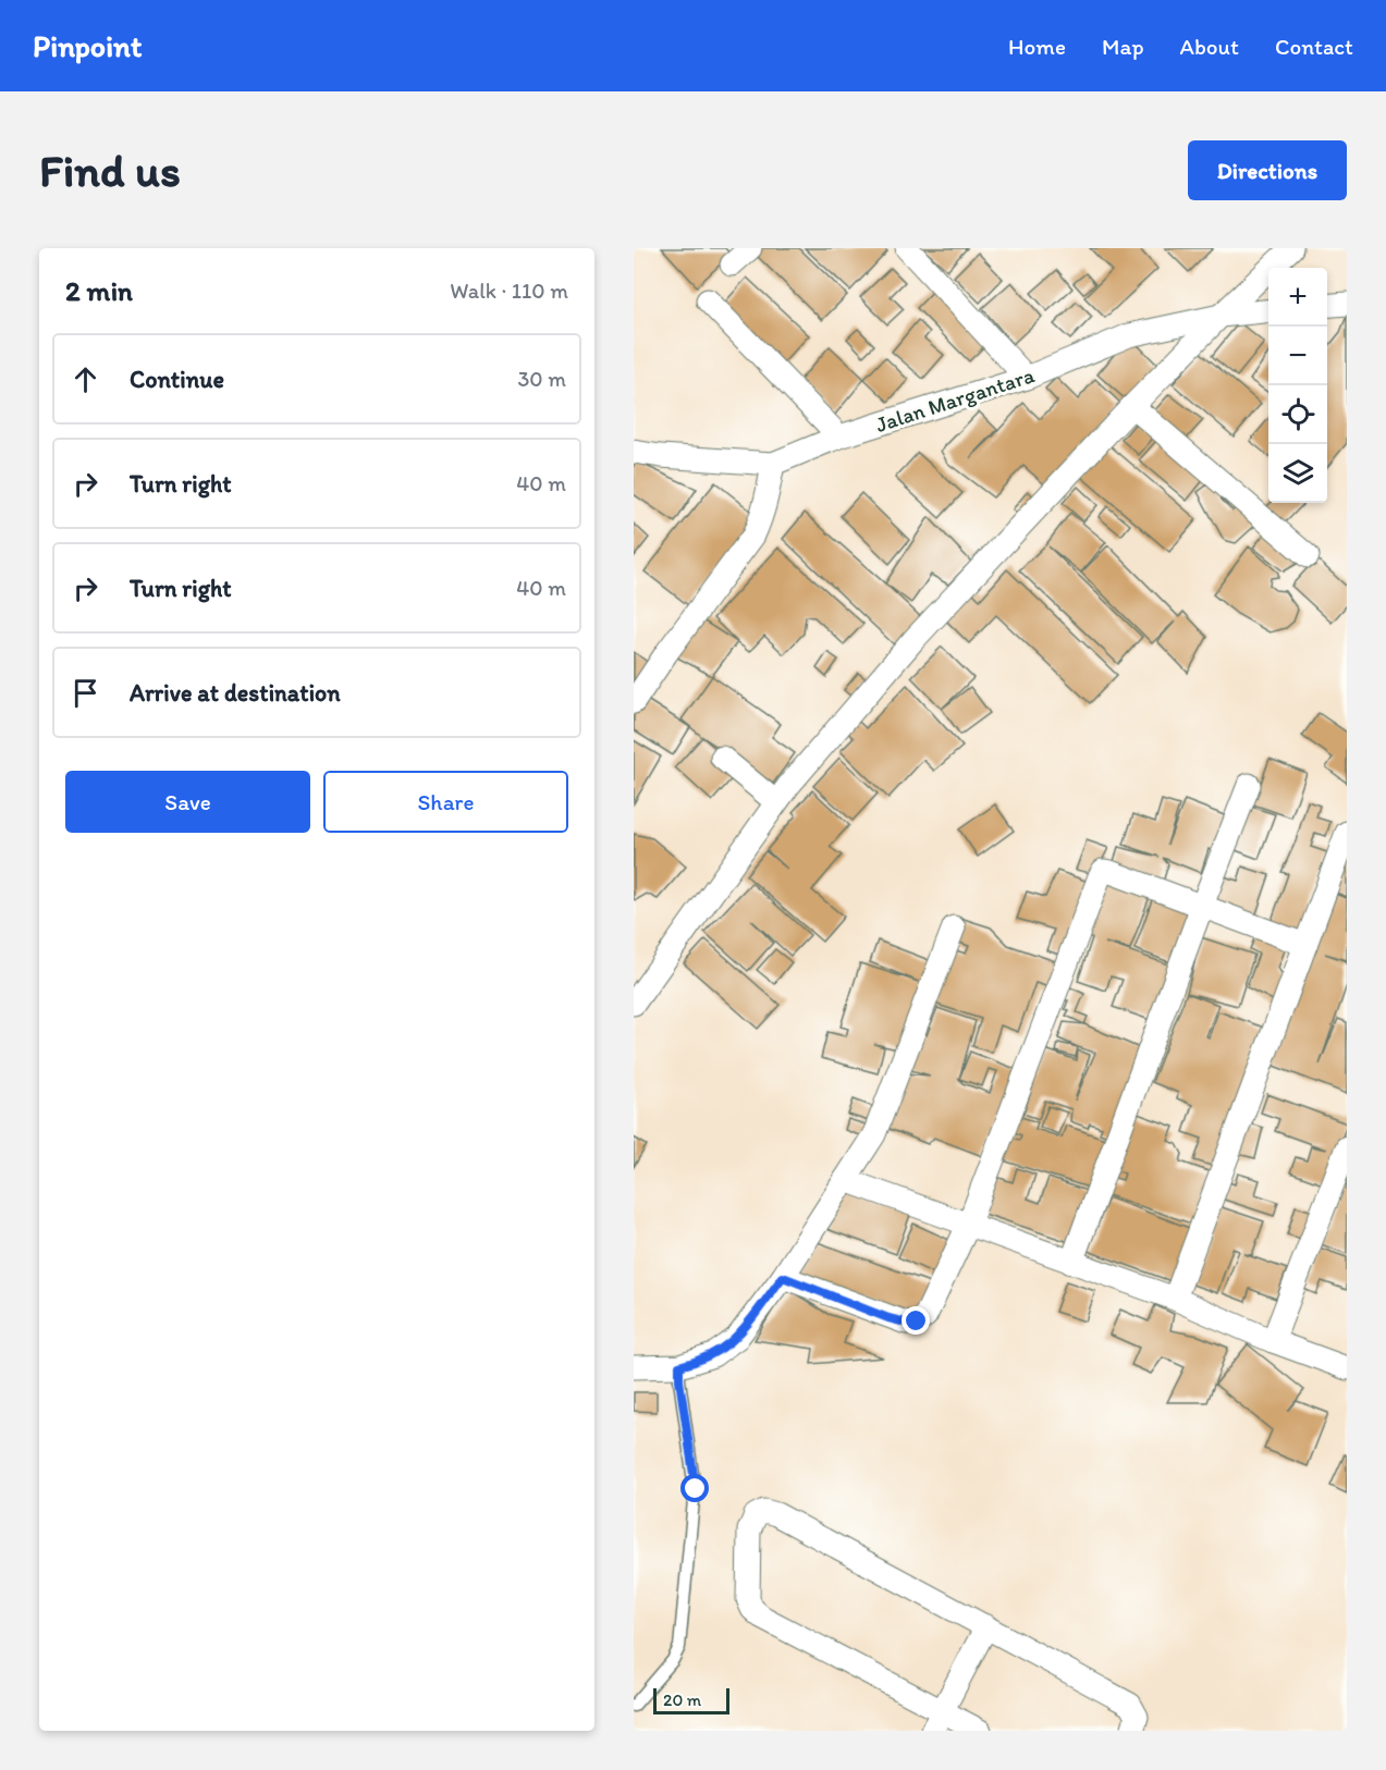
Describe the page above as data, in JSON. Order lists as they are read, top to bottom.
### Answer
{
  "streets": {
    "street": ["Jalan Margantara"]
  },
  "scale_bar": "20 m",
  "page": {
    "header": "Pinpoint",
    "nav": [
      "Home",
      "Map",
      "About",
      "Contact"
    ],
    "buttons": [
      "Directions",
      ["Save", "Share"]
    ],
    "title": "Find us",
    "heading": ["2 min", "Walk · 110 m"],
    "map_buttons": ["+", "−"],
    "list": [
      ["Continue", "30 m"],
      ["Turn right", "40 m"],
      ["Turn right", "40 m"],
      "Arrive at destination"
    ],
    "scale": "20 m"
  }
}
